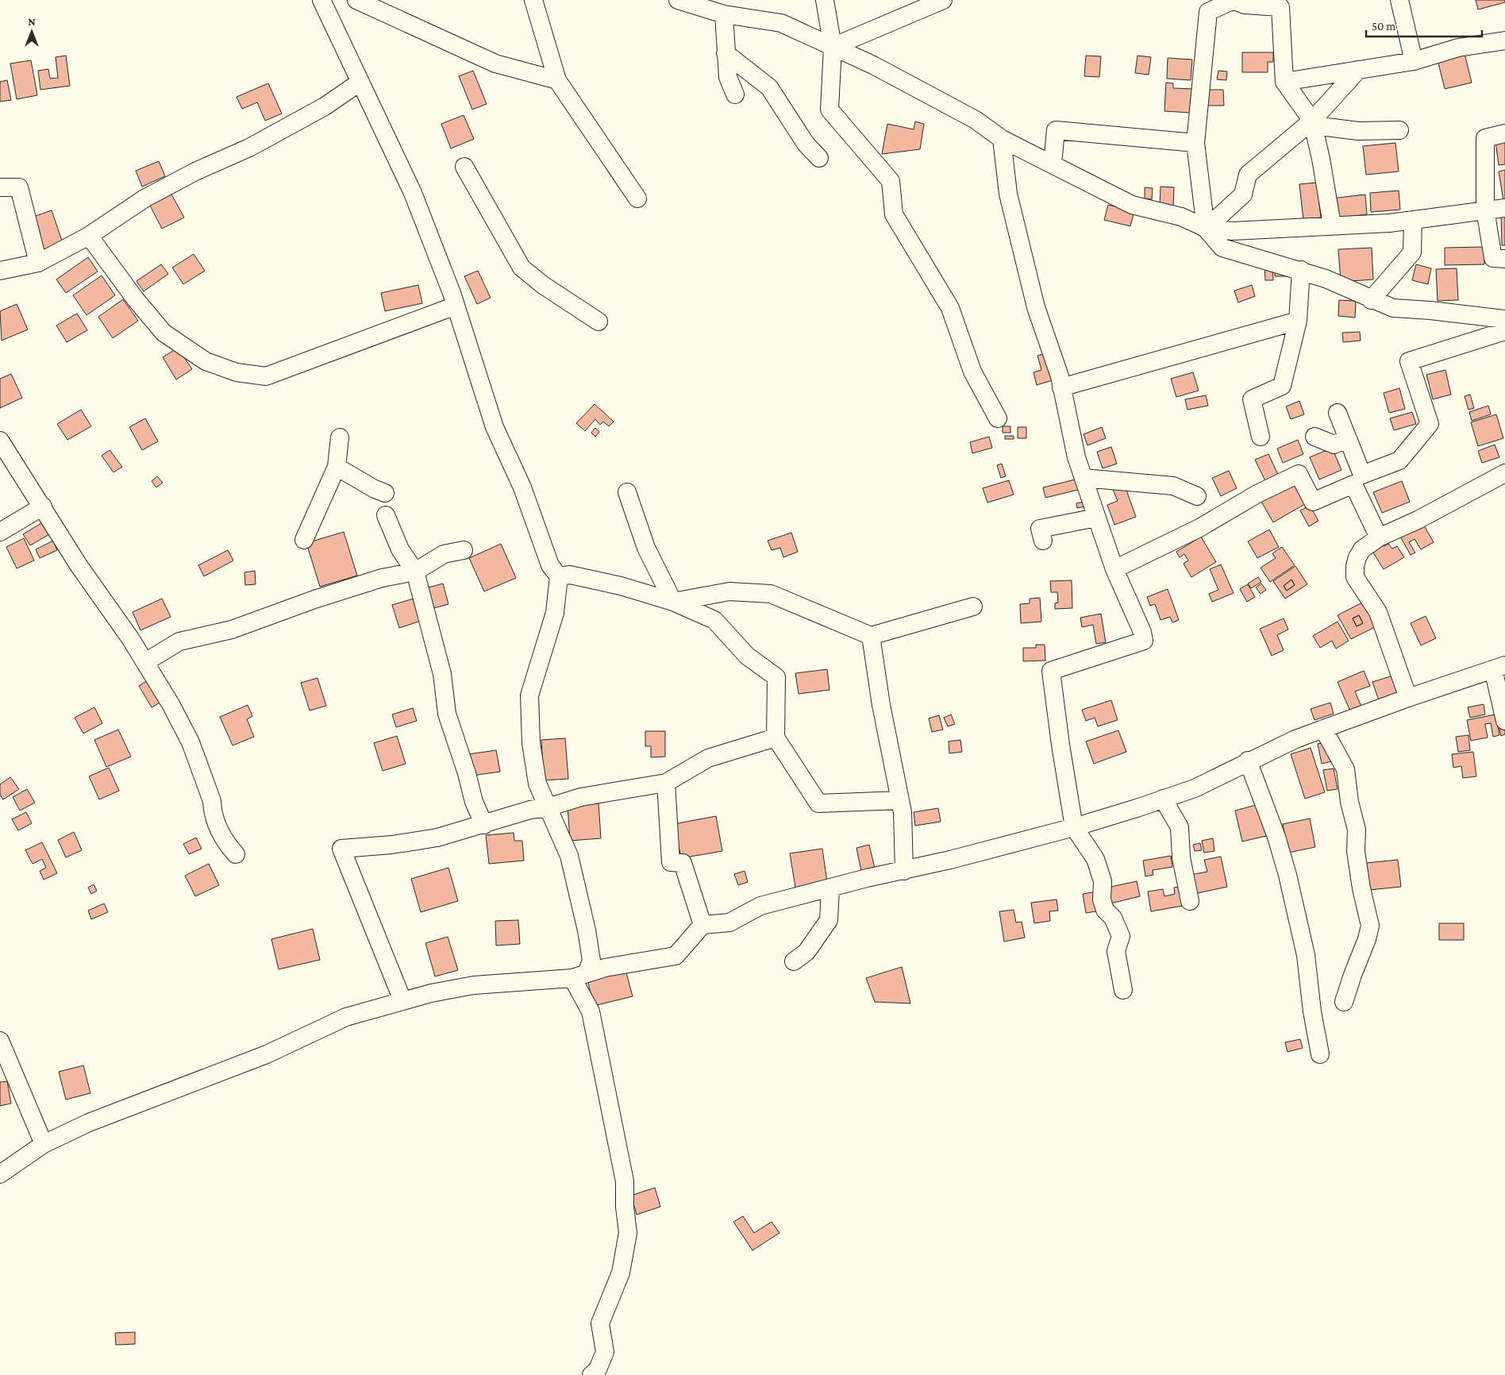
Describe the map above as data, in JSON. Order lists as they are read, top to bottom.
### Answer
{
  "scale_bar": "50 m",
  "north": "top"
}
